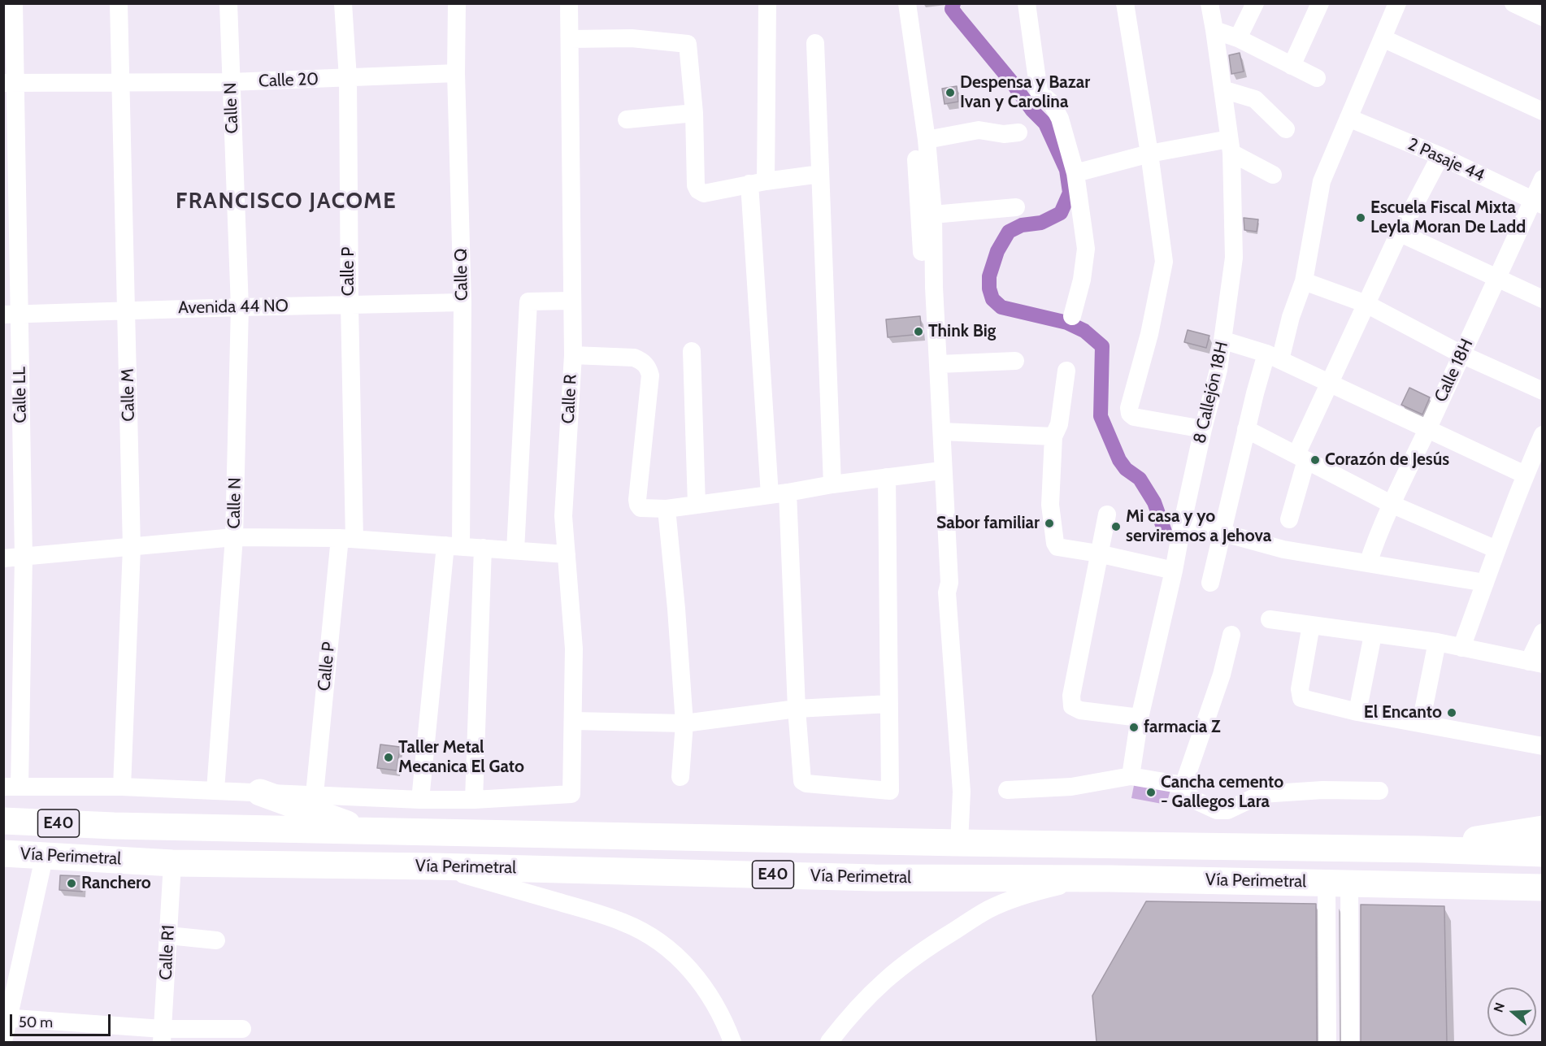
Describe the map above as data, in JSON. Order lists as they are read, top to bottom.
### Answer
{
  "streets": {
    "highway": ["E40", "Vía Perimetral"],
    "street": [
      "Calle 20",
      "Calle N",
      "2 Pasaje 44",
      "Calle P",
      "Calle Q",
      "Avenida 44 NO",
      "Calle 18H",
      "8 Callejón 18H",
      "Calle LL",
      "Calle M",
      "Calle R",
      "Calle R1"
    ]
  },
  "crossings": [
    ["Calle 20", "Calle N"],
    ["Calle 20", "Calle P"],
    ["Calle 20", "Calle Q"],
    ["Calle 20", "Calle LL"],
    ["Calle 20", "Calle M"],
    ["Calle N", "Avenida 44 NO"],
    ["2 Pasaje 44", "Calle 18H"],
    ["Calle P", "Avenida 44 NO"],
    ["Calle Q", "Avenida 44 NO"],
    ["Avenida 44 NO", "Calle LL"],
    ["Avenida 44 NO", "Calle M"],
    ["Vía Perimetral", "Calle R1"]
  ],
  "districts": ["FRANCISCO JACOME"],
  "places": [
    "Despensa y Bazar Ivan y Carolina",
    "Escuela Fiscal Mixta Leyla Moran De Ladd",
    "Think Big",
    "Corazón de Jesús",
    "Sabor familiar",
    "Mi casa y yo serviremos a Jehova",
    "El Encanto",
    "farmacia Z",
    "Taller Metal Mecanica El Gato",
    "Cancha cemento - Gallegos Lara",
    "Ranchero"
  ],
  "scale_bar": "50 m",
  "north": "left"
}
